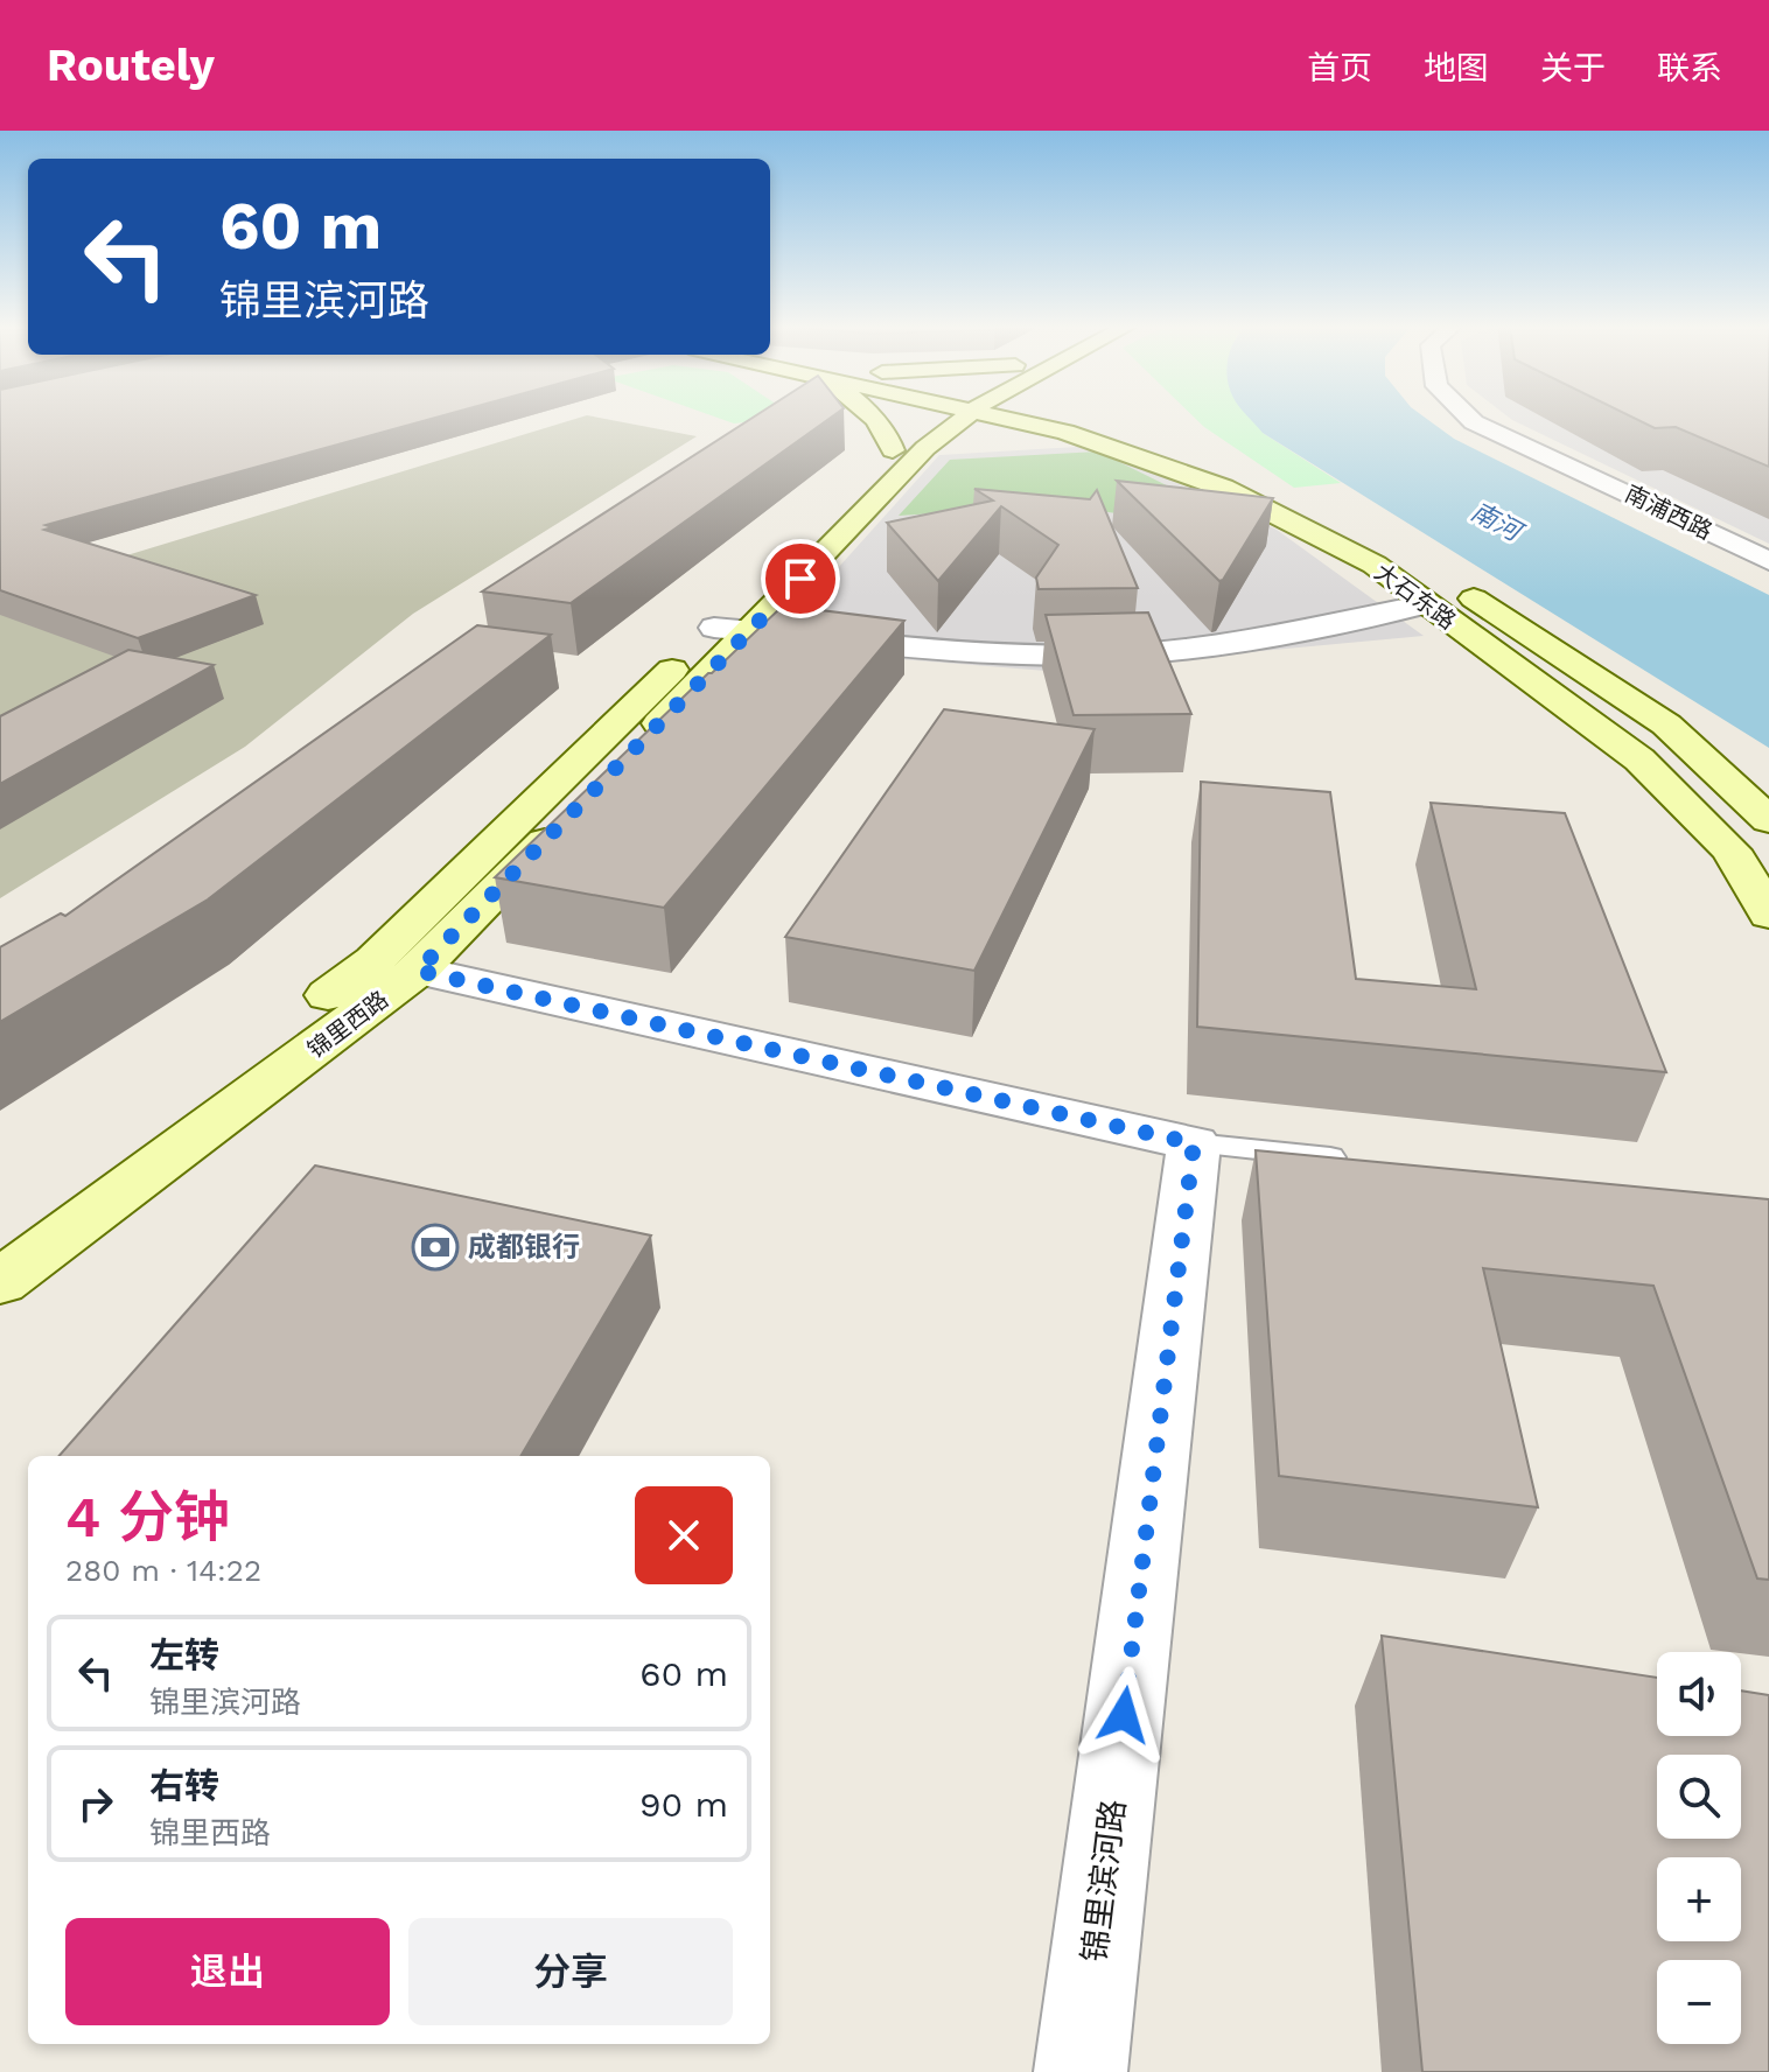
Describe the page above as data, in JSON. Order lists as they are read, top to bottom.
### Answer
{
  "streets": {
    "main road": ["大石东路", "锦里西路"],
    "street": ["南浦西路", "锦里滨河路"]
  },
  "water": ["南河"],
  "places": {
    "bank": ["成都银行"]
  },
  "page": {
    "header": "Routely",
    "nav": [
      "首页",
      "地图",
      "关于",
      "联系"
    ],
    "turn": ["60 m", "锦里滨河路"],
    "heading": ["4 分钟", "280 m · 14:22"],
    "list": [
      {
        "name": "左转",
        "note": "锦里滨河路",
        "value": "60 m"
      },
      {
        "name": "右转",
        "note": "锦里西路",
        "value": "90 m"
      }
    ],
    "map_buttons": ["+", "−"],
    "buttons": ["退出", "分享"]
  }
}
